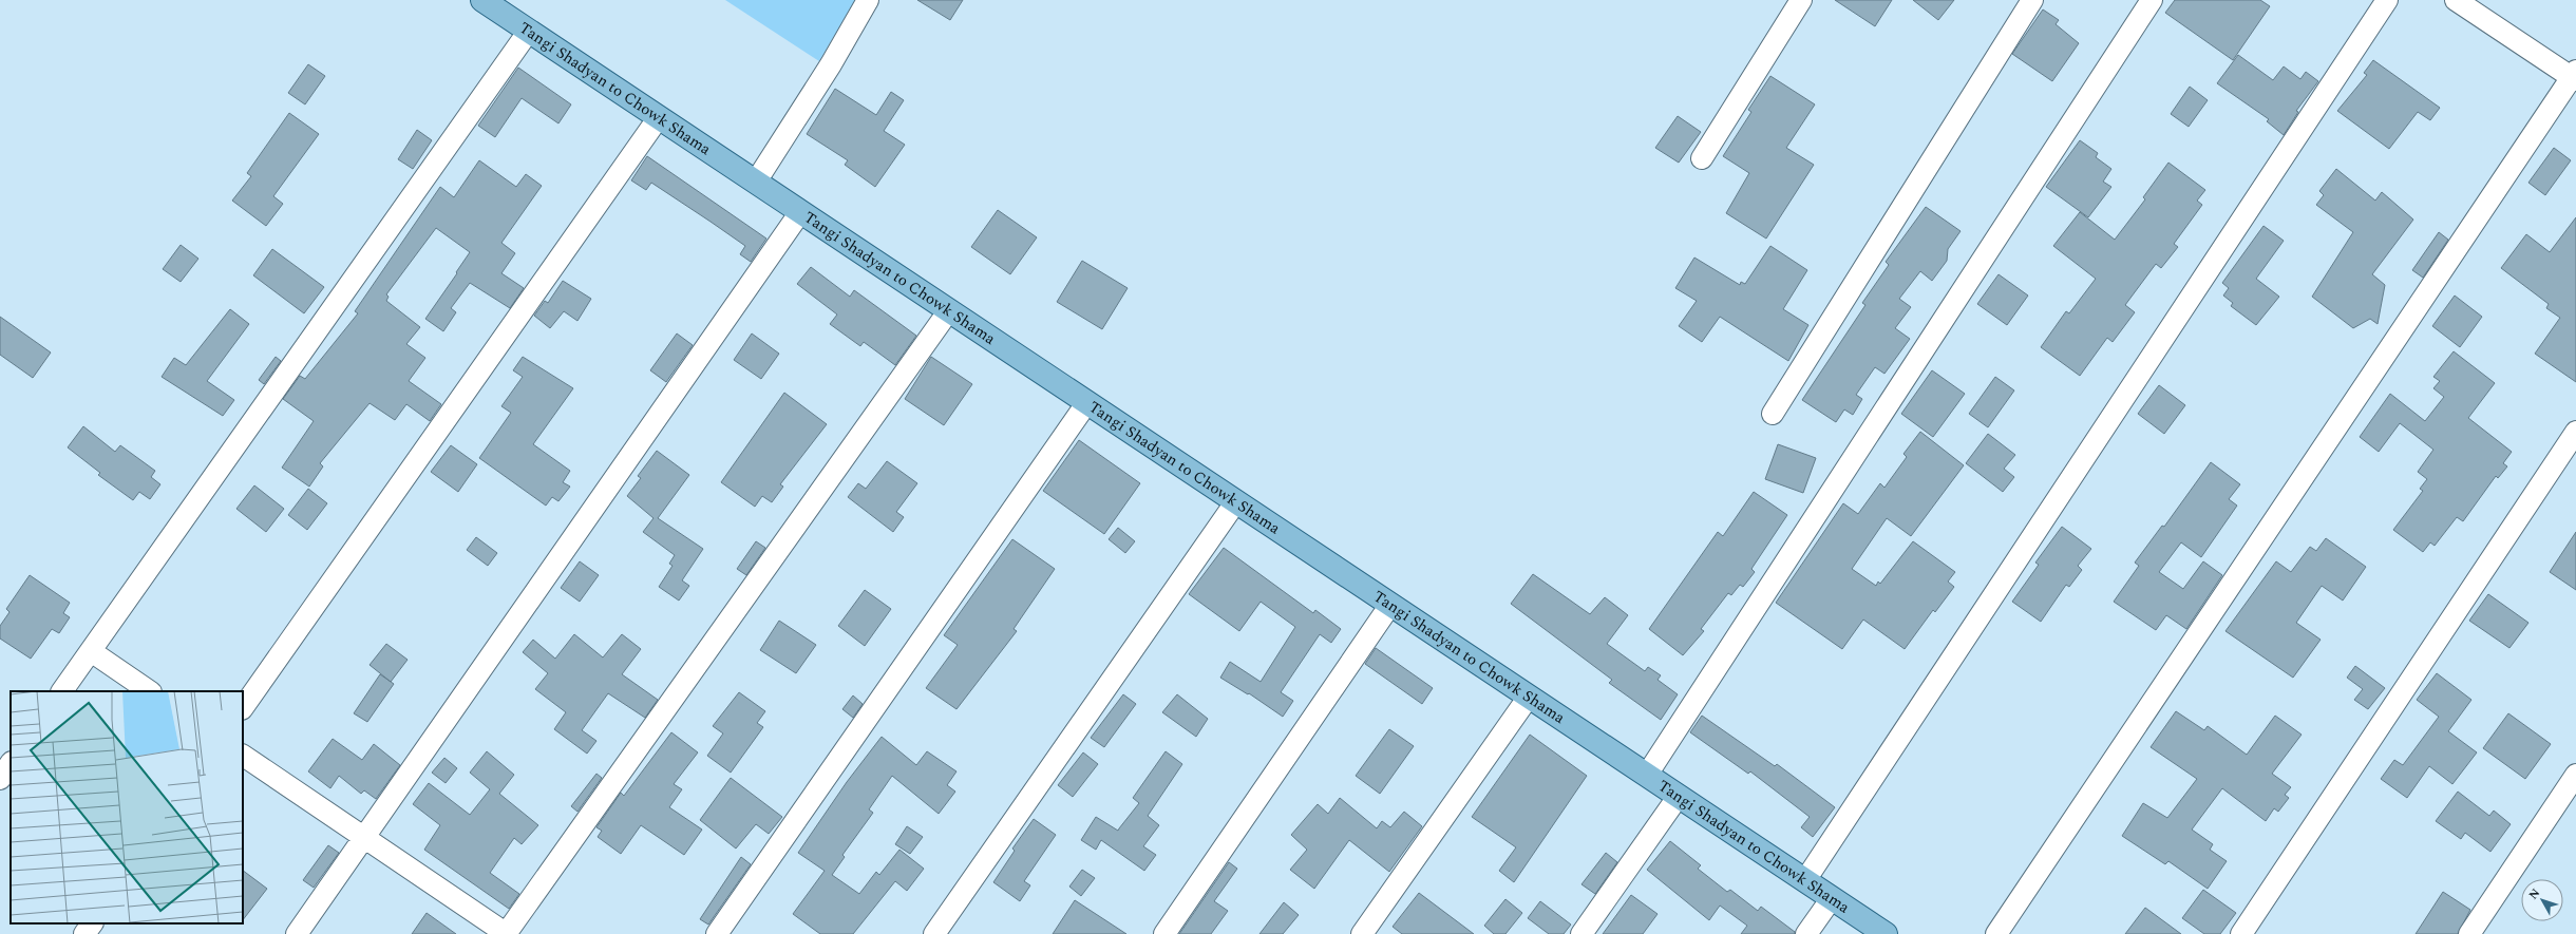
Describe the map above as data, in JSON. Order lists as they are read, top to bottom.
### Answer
{
  "streets": {
    "main road": ["Tangi Shadyan to Chowk Shama"]
  },
  "north": "top left"
}
